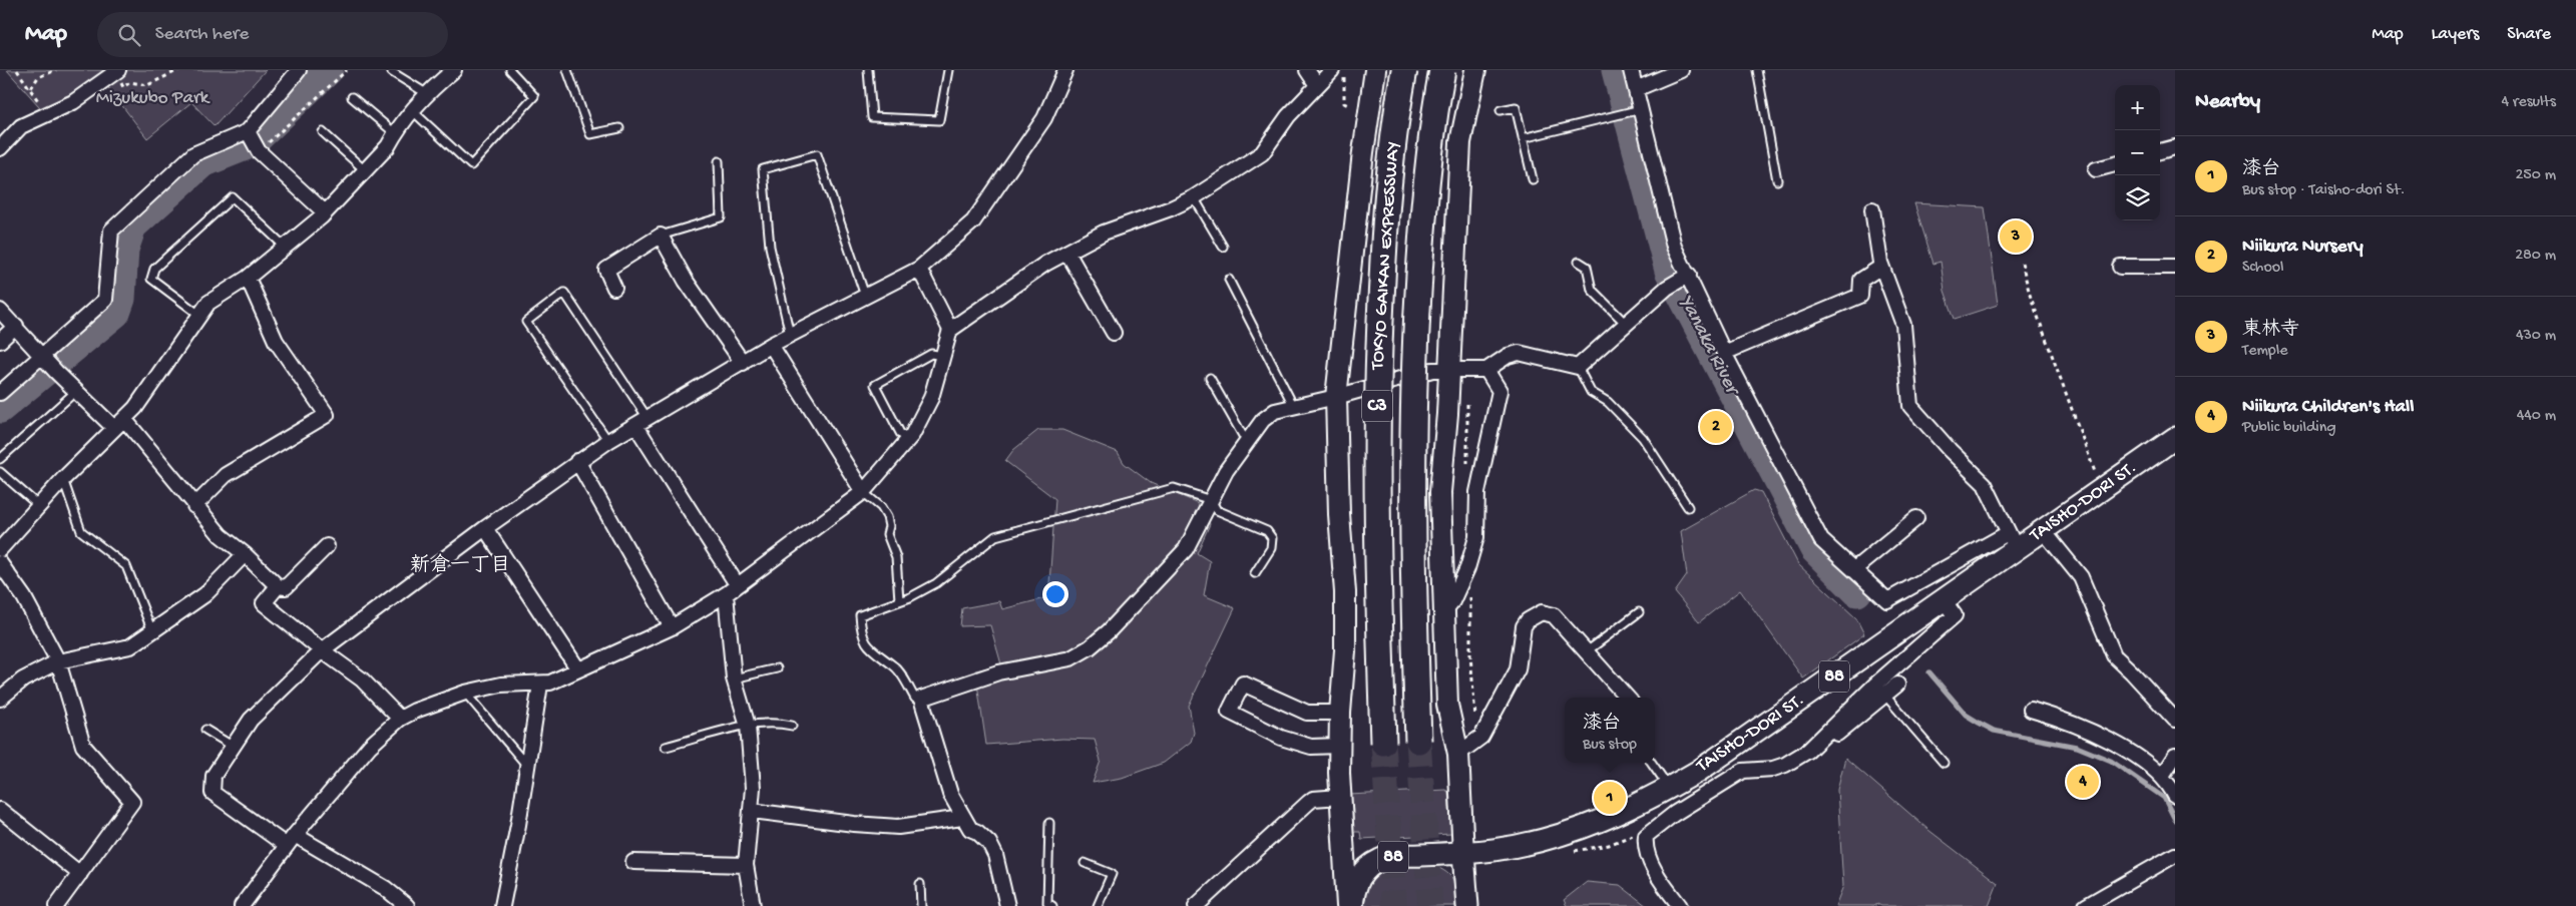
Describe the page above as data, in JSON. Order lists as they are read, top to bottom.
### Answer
{
  "streets": {
    "highway": ["TOKYO GAIKAN EXPRESSWAY", "C3"],
    "main road": ["TAISHO-DORI ST.", "88"]
  },
  "districts": ["新倉一丁目"],
  "water": ["Yanaka River"],
  "parks": ["Mizukubo Park"],
  "page": {
    "header": "Map",
    "search": "Search here",
    "nav": ["Map", "Layers", "Share"],
    "heading": ["Nearby", "4 results"],
    "map_buttons": ["+", "−"],
    "list": [
      {
        "mark": "1",
        "name": "漆台",
        "note": "Bus stop · Taisho-dori St.",
        "value": "250 m"
      },
      {
        "mark": "2",
        "name": "Niikura Nursery",
        "note": "School",
        "value": "280 m"
      },
      {
        "mark": "3",
        "name": "東林寺",
        "note": "Temple",
        "value": "430 m"
      },
      {
        "mark": "4",
        "name": "Niikura Children's Hall",
        "note": "Public building",
        "value": "440 m"
      }
    ],
    "pins": [
      "3",
      "2",
      "4",
      "1"
    ],
    "popup": ["漆台", "Bus stop"]
  }
}
